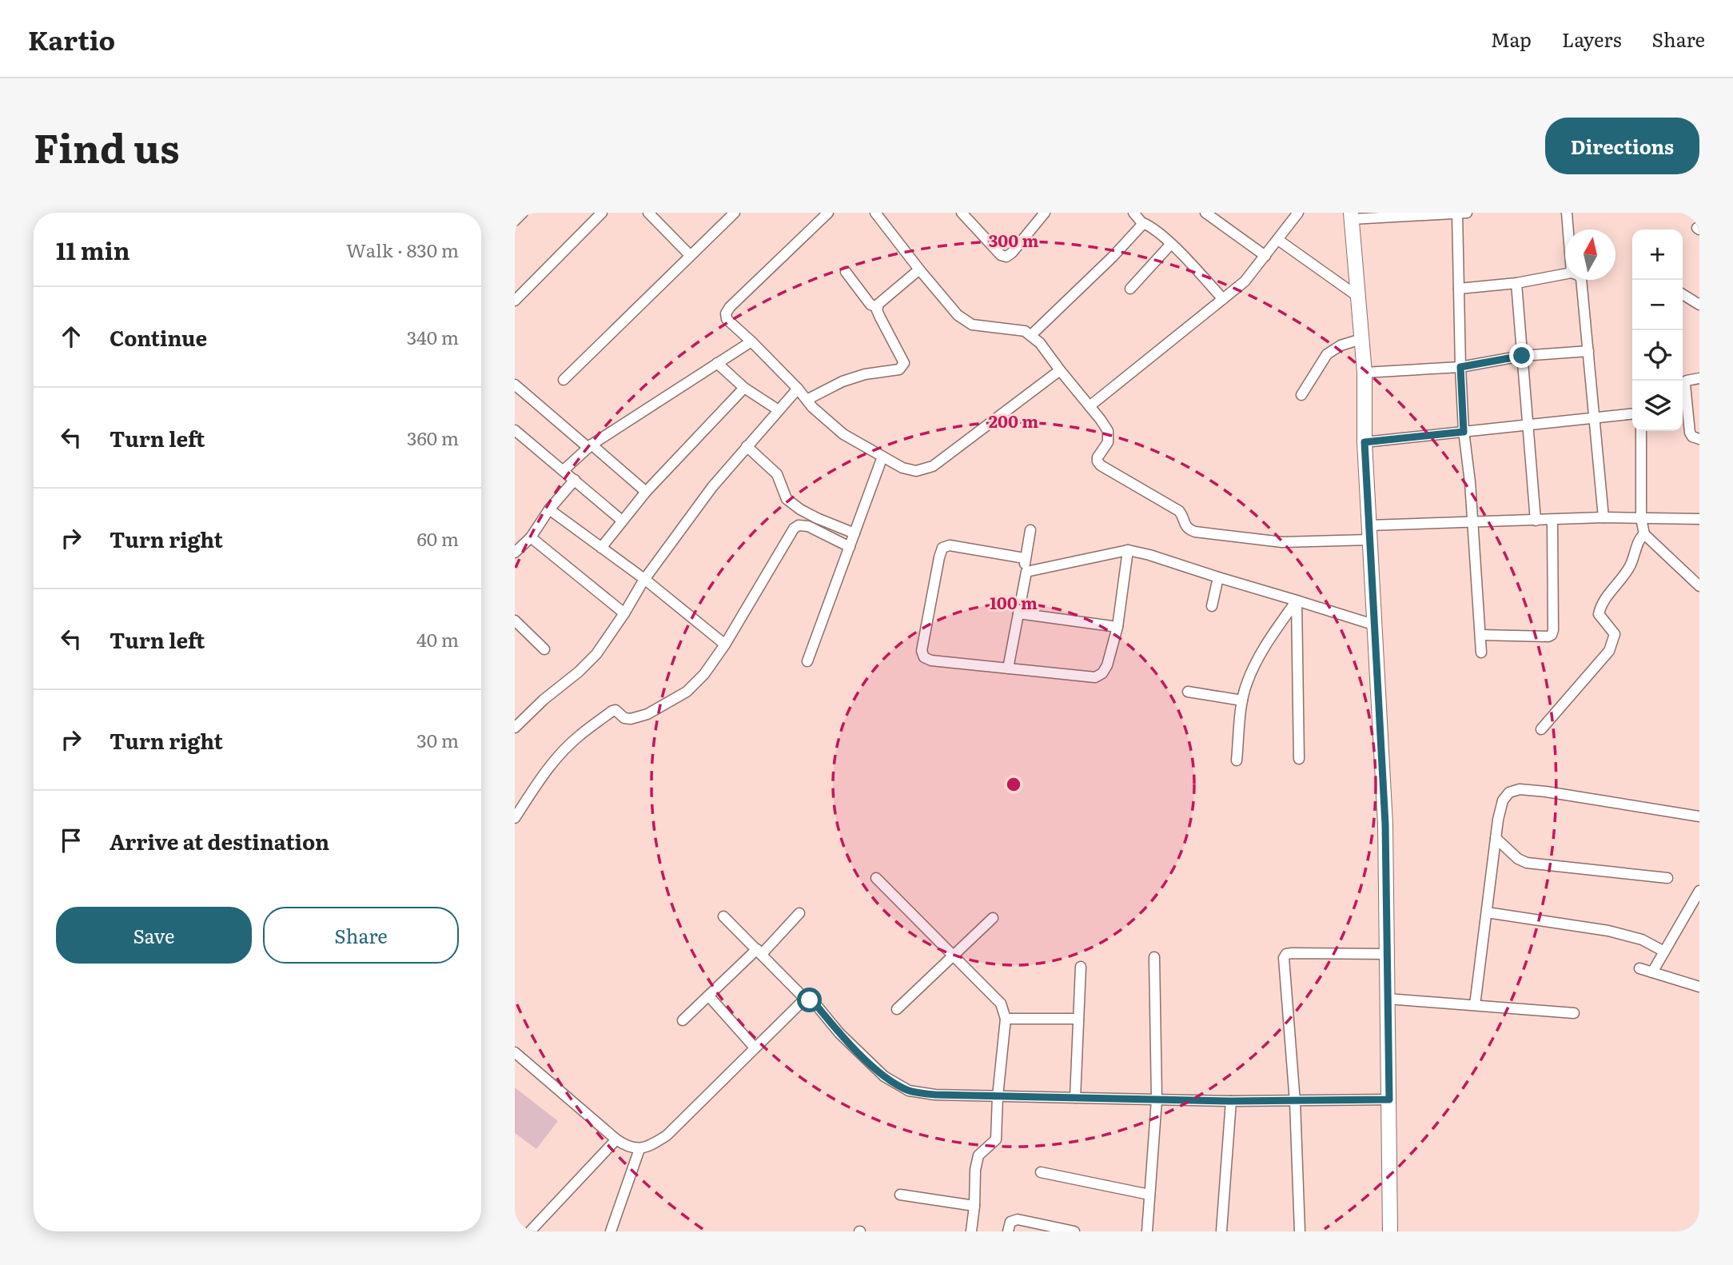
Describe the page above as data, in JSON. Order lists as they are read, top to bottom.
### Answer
{
  "north": "top",
  "page": {
    "header": "Kartio",
    "nav": ["Map", "Layers", "Share"],
    "title": "Find us",
    "buttons": [
      "Directions",
      ["Save", "Share"]
    ],
    "heading": ["11 min", "Walk · 830 m"],
    "map_buttons": ["+", "−"],
    "list": [
      ["Continue", "340 m"],
      ["Turn left", "360 m"],
      ["Turn right", "60 m"],
      ["Turn left", "40 m"],
      ["Turn right", "30 m"],
      "Arrive at destination"
    ]
  },
  "rings": ["300 m", "200 m", "100 m"]
}
